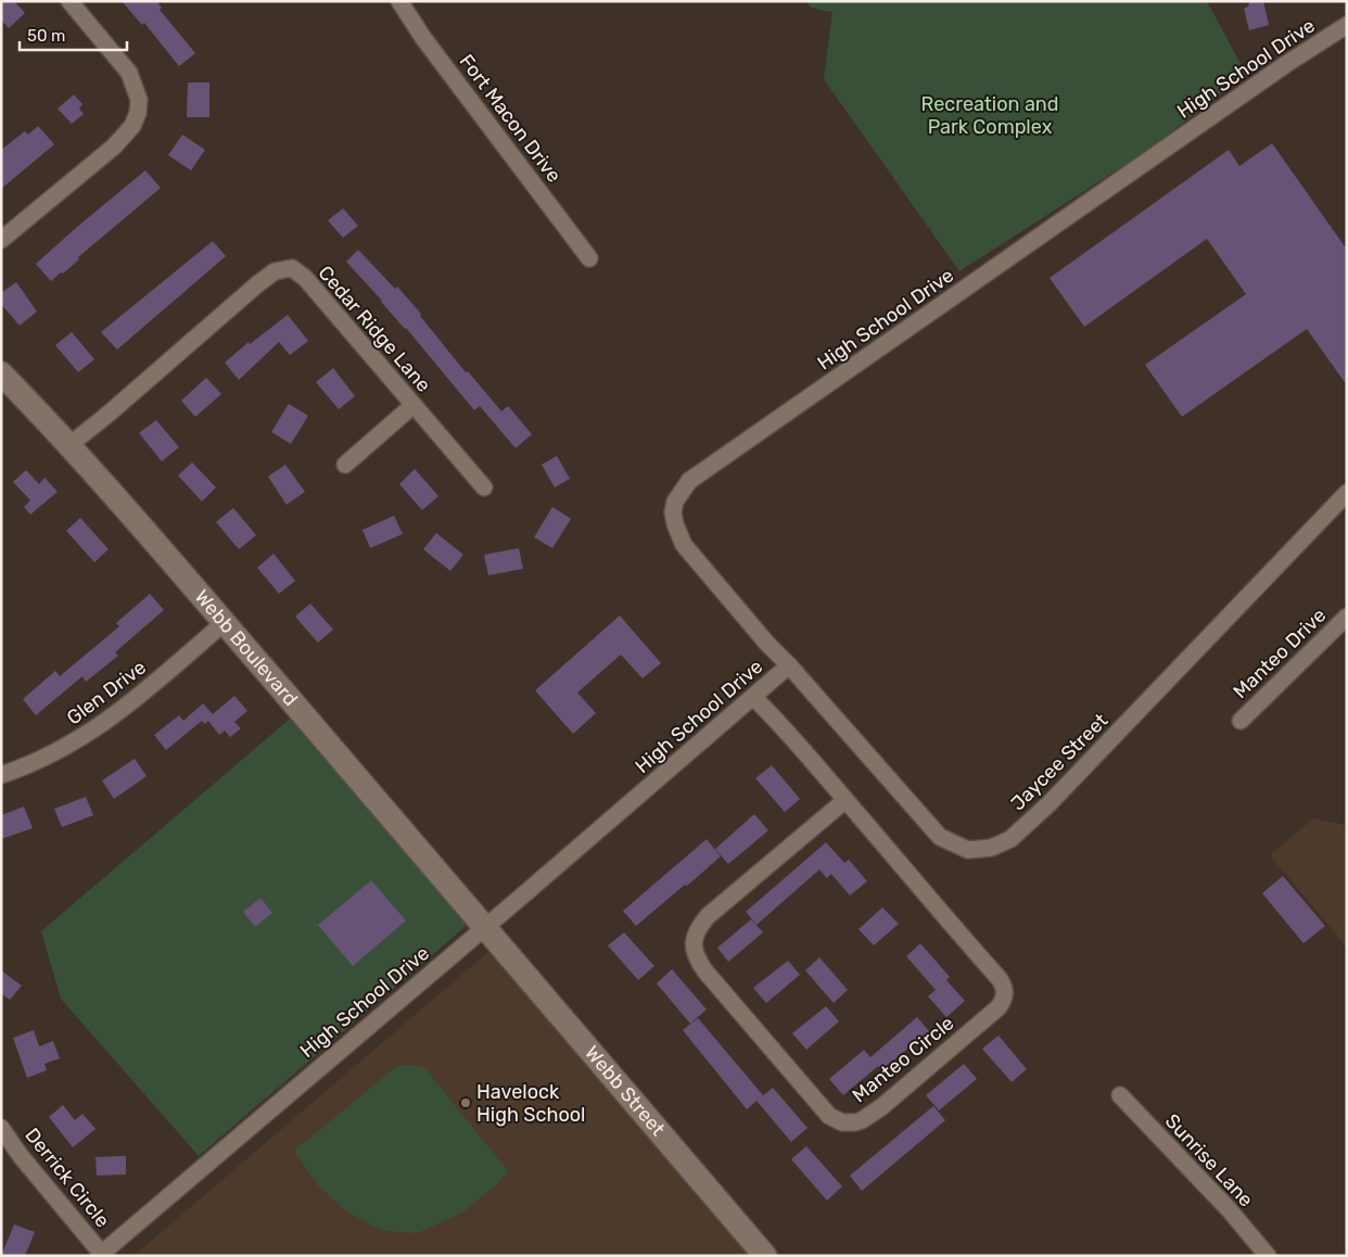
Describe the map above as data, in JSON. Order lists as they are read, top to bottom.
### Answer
{
  "streets": {
    "street": [
      "High School Drive",
      "Fort Macon Drive",
      "Cedar Ridge Lane",
      "Webb Boulevard",
      "Manteo Drive",
      "Glen Drive",
      "Jaycee Street",
      "Manteo Circle",
      "Webb Street",
      "Sunrise Lane",
      "Derrick Circle"
    ]
  },
  "crossings": [
    ["High School Drive", "Webb Boulevard"],
    ["High School Drive", "Jaycee Street"],
    ["High School Drive", "Manteo Circle"],
    ["High School Drive", "Webb Street"],
    ["High School Drive", "Derrick Circle"],
    ["Cedar Ridge Lane", "Webb Boulevard"],
    ["Webb Boulevard", "Glen Drive"],
    ["Webb Boulevard", "Webb Street"]
  ],
  "parks": ["Recreation and Park Complex"],
  "places": ["Havelock High School"],
  "scale_bar": "50 m"
}
